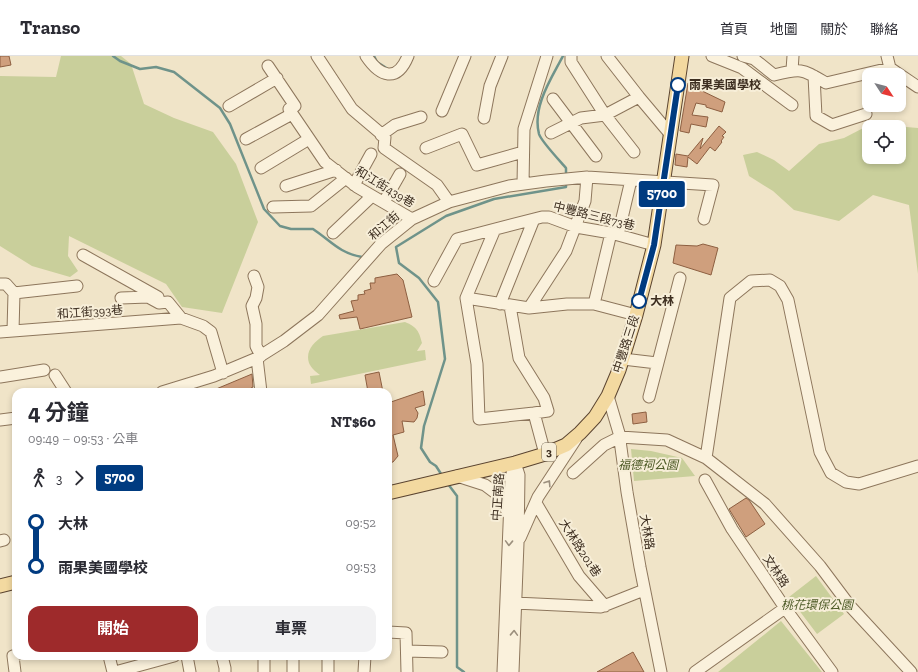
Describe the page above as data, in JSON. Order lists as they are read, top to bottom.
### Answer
{
  "streets": {
    "main road": ["中豐路三段", "3"],
    "street": [
      "和江街439巷",
      "中豐路三段73巷",
      "和江街",
      "和江街393巷",
      "中正南路",
      "大林路",
      "大林路201巷",
      "文林路"
    ]
  },
  "crossings": [
    ["和江街439巷", "和江街"],
    ["中豐路三段73巷", "中豐路三段"],
    ["和江街", "和江街393巷"],
    ["和江街", "中豐路三段"],
    ["中豐路三段", "3"],
    ["中豐路三段", "中正南路"],
    ["中豐路三段", "大林路"],
    ["3", "中正南路"]
  ],
  "parks": ["福德祠公園", "桃花環保公園"],
  "places": ["雨果美國學校", "大林"],
  "lines": ["bus line 5700"],
  "north": "bottom right",
  "page": {
    "header": "Transo",
    "nav": [
      "首頁",
      "地圖",
      "關於",
      "聯絡"
    ],
    "on_map": "5700",
    "heading": ["4 分鐘", "09:49 – 09:53 · 公車", "NT$60"],
    "legs": ["3", "5700"],
    "list": [
      {
        "name": "大林",
        "value": "09:52"
      },
      {
        "name": "雨果美國學校",
        "value": "09:53"
      }
    ],
    "buttons": ["開始", "車票"]
  }
}
